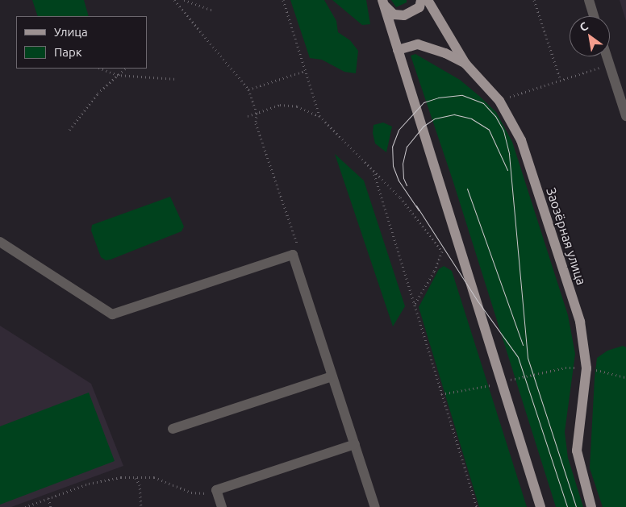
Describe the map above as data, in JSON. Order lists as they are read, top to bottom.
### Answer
{
  "streets": {
    "main road": ["Заозёрная улица"]
  },
  "legend": ["Улица", "Парк"],
  "north": "top left"
}
